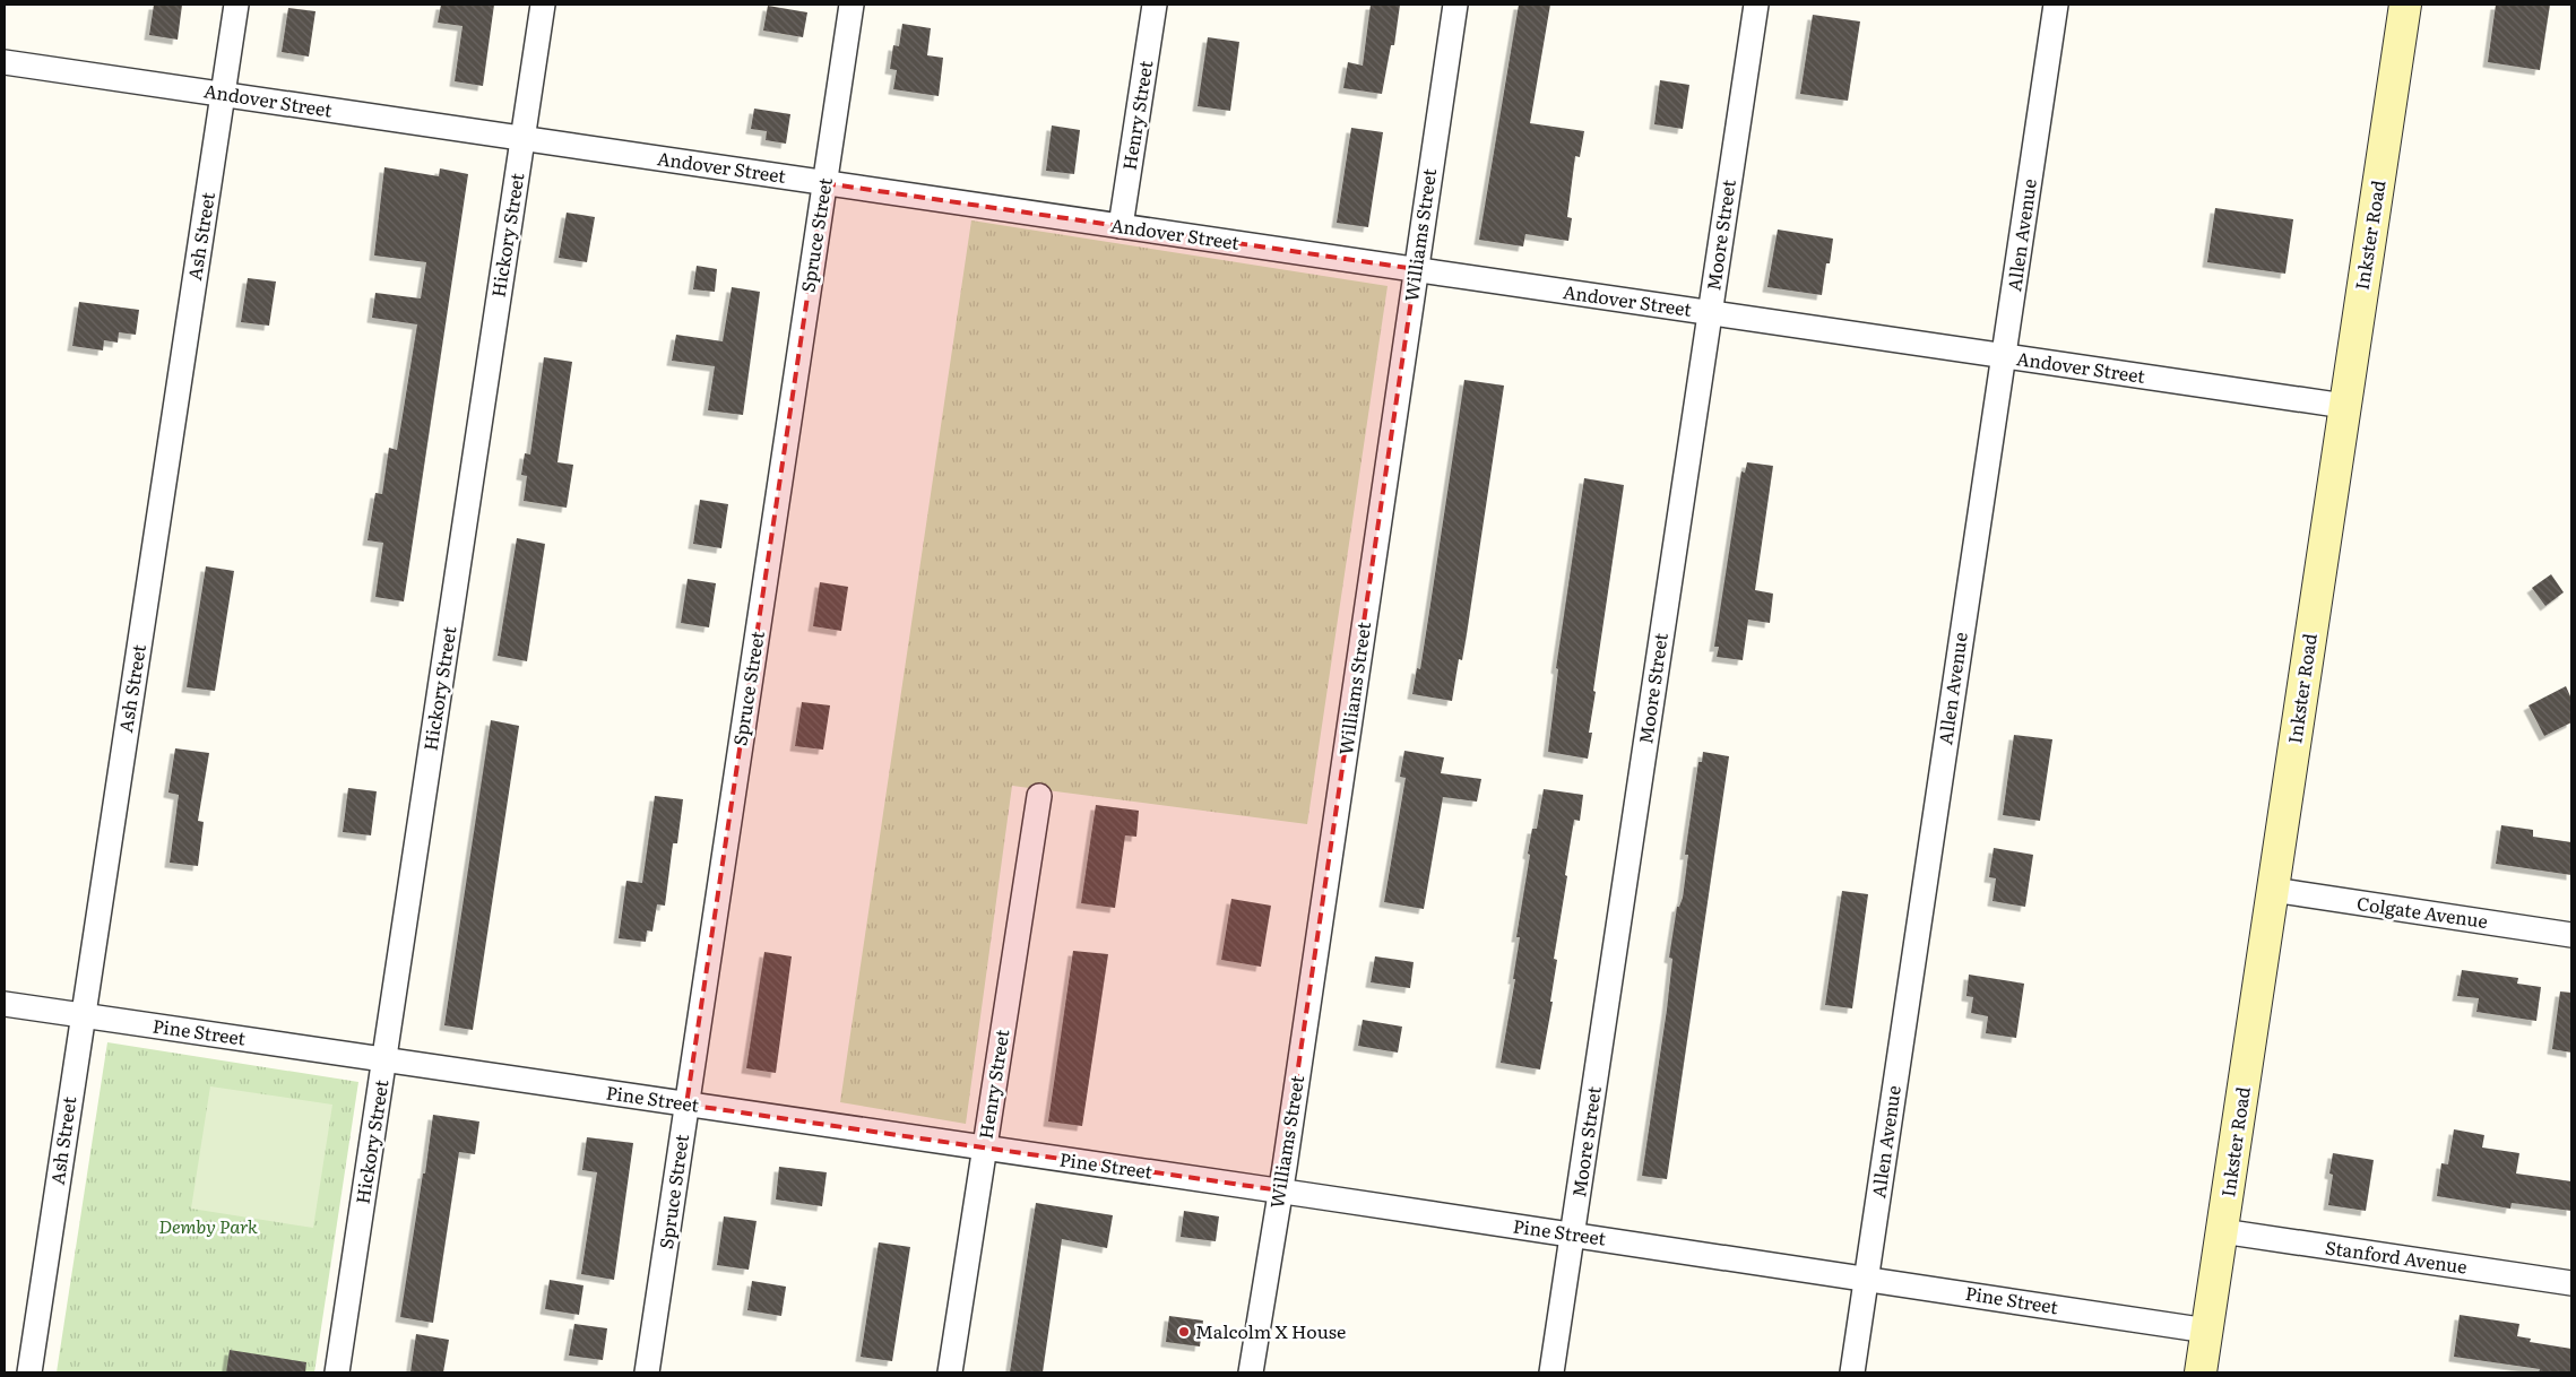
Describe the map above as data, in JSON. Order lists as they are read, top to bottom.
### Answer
{
  "streets": {
    "main road": ["Inkster Road"],
    "street": [
      "Andover Street",
      "Henry Street",
      "Hickory Street",
      "Spruce Street",
      "Williams Street",
      "Moore Street",
      "Allen Avenue",
      "Ash Street",
      "Colgate Avenue",
      "Pine Street",
      "Stanford Avenue"
    ]
  },
  "crossings": [
    ["Andover Street", "Henry Street"],
    ["Andover Street", "Hickory Street"],
    ["Andover Street", "Spruce Street"],
    ["Andover Street", "Williams Street"],
    ["Andover Street", "Moore Street"],
    ["Andover Street", "Allen Avenue"],
    ["Andover Street", "Inkster Road"],
    ["Andover Street", "Ash Street"],
    ["Henry Street", "Pine Street"],
    ["Hickory Street", "Pine Street"],
    ["Spruce Street", "Pine Street"],
    ["Williams Street", "Pine Street"],
    ["Moore Street", "Pine Street"],
    ["Allen Avenue", "Pine Street"],
    ["Inkster Road", "Colgate Avenue"],
    ["Inkster Road", "Pine Street"],
    ["Inkster Road", "Stanford Avenue"],
    ["Ash Street", "Pine Street"]
  ],
  "parks": ["Demby Park"],
  "places": ["Malcolm X House"]
}
